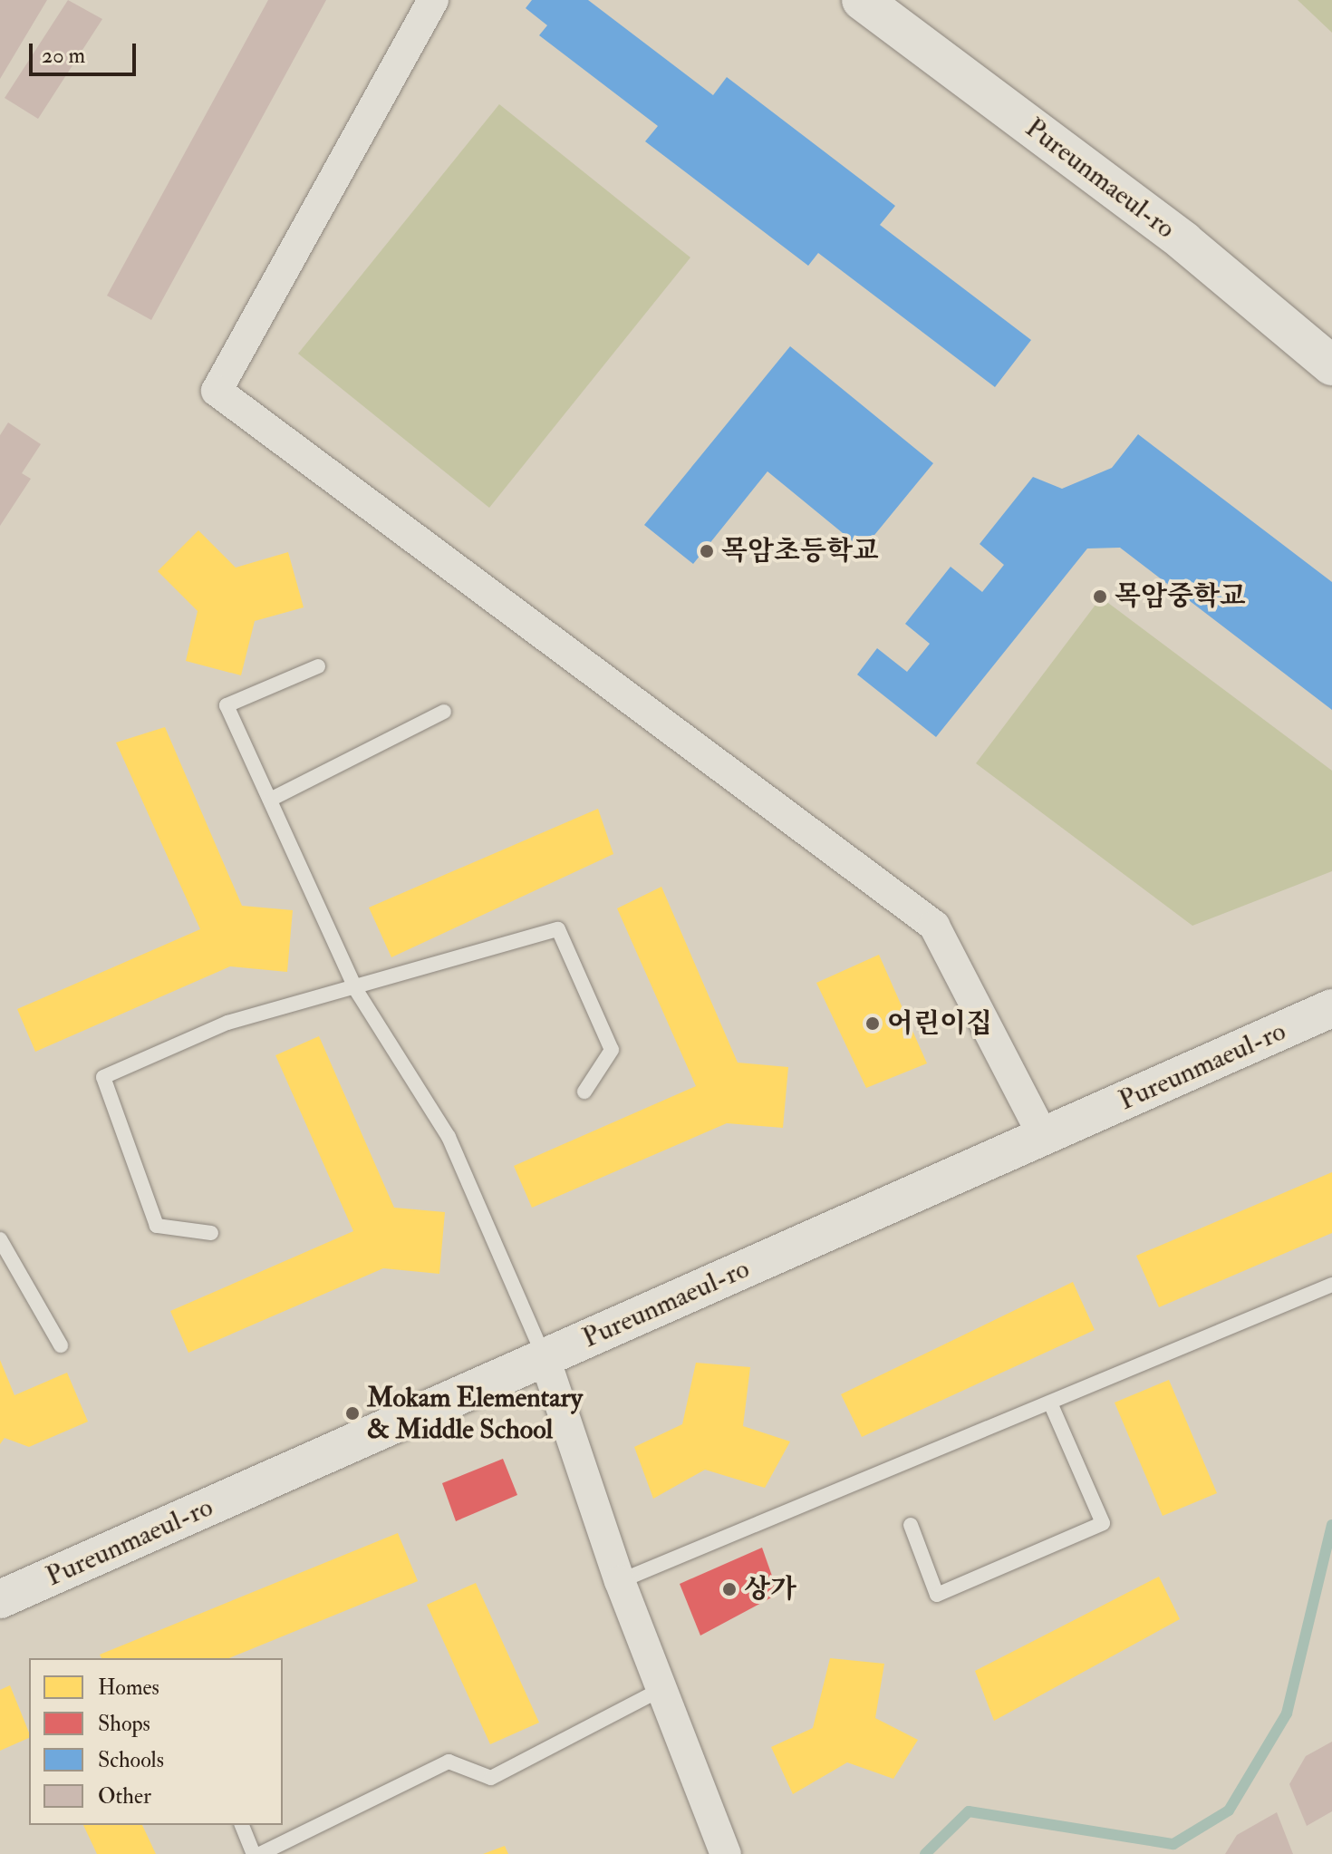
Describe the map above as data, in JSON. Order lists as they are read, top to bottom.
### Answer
{
  "streets": {
    "main road": ["Pureunmaeul-ro"]
  },
  "places": [
    "목암초등학교",
    "목암중학교",
    "어린이집",
    "Mokam Elementary & Middle School",
    "상가"
  ],
  "legend": [
    "Homes",
    "Shops",
    "Schools",
    "Other"
  ],
  "scale_bar": "20 m"
}
